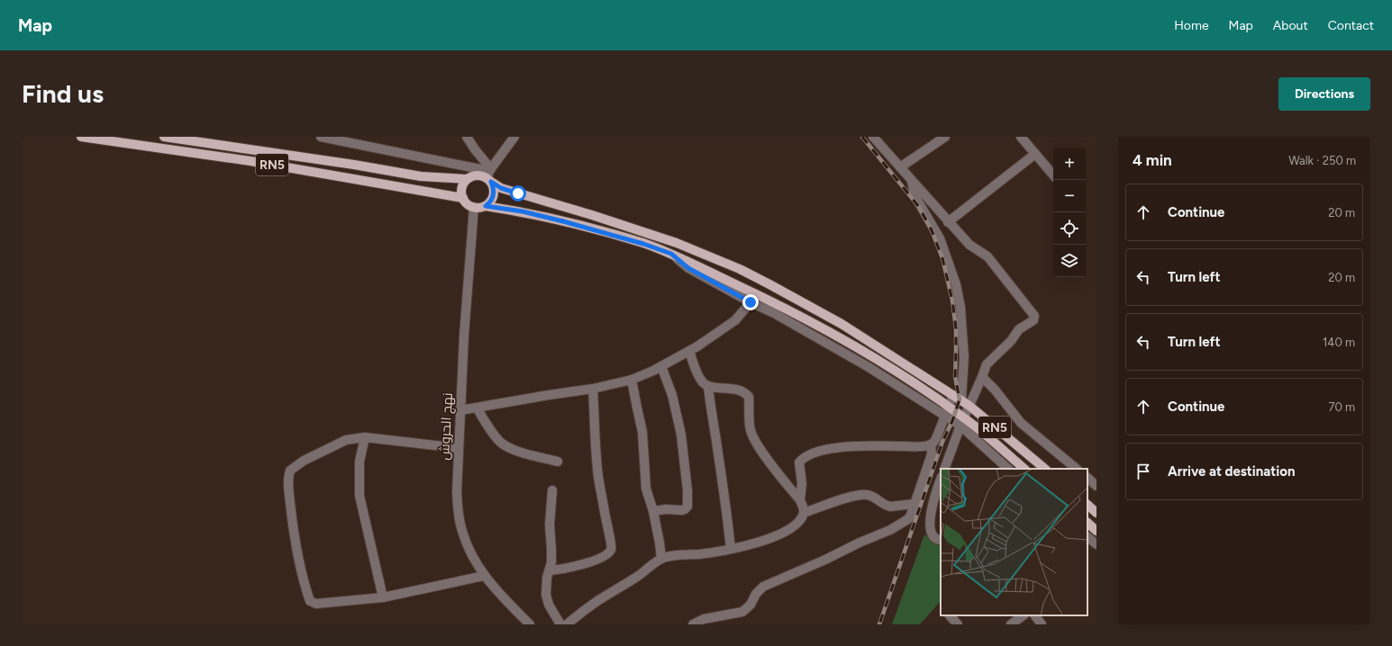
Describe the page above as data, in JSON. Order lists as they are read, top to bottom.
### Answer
{
  "streets": {
    "main road": ["RN5"],
    "street": ["نهج الحروش"]
  },
  "crossings": [
    ["RN5", "نهج الحروش"]
  ],
  "page": {
    "header": "Map",
    "nav": [
      "Home",
      "Map",
      "About",
      "Contact"
    ],
    "buttons": "Directions",
    "title": "Find us",
    "heading": ["4 min", "Walk · 250 m"],
    "map_buttons": ["+", "−"],
    "list": [
      ["Continue", "20 m"],
      ["Turn left", "20 m"],
      ["Turn left", "140 m"],
      ["Continue", "70 m"],
      "Arrive at destination"
    ]
  }
}
